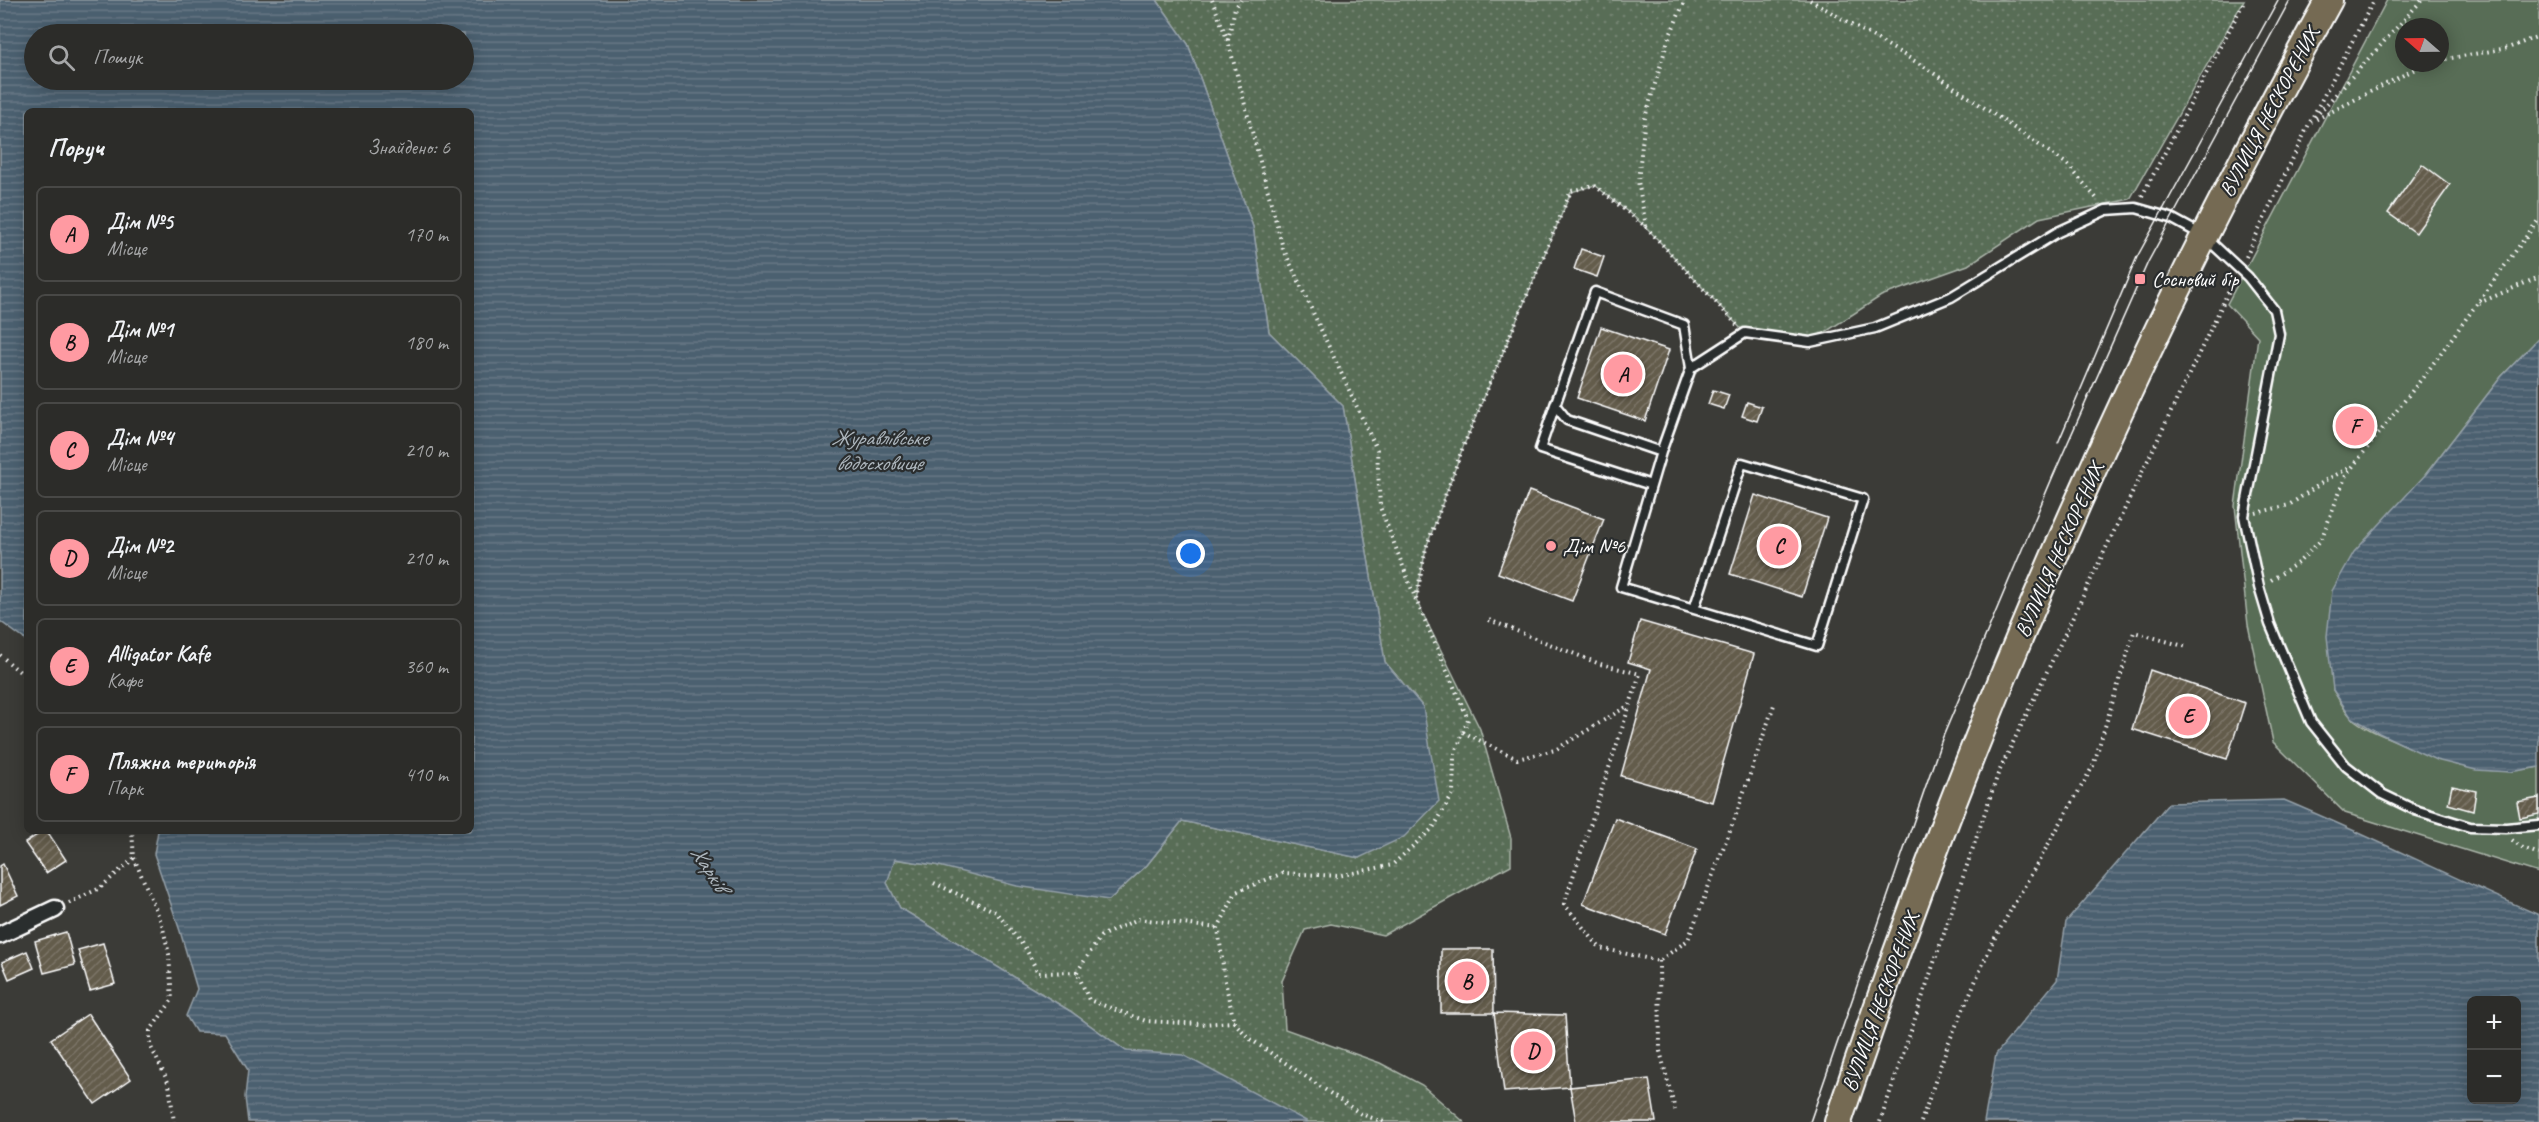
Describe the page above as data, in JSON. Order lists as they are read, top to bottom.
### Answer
{
  "streets": {
    "main road": ["ВУЛИЦЯ НЕСКОРЕНИХ"]
  },
  "water": ["Журавлівське водосховище", "Харків"],
  "places": {
    "transit": ["Сосновий бір"],
    "other": ["Дім №6"]
  },
  "north": "left",
  "page": {
    "search": "Пошук",
    "heading": ["Поруч", "Знайдено: 6"],
    "list": [
      {
        "mark": "A",
        "name": "Дім №5",
        "note": "Місце",
        "value": "170 m"
      },
      {
        "mark": "B",
        "name": "Дім №1",
        "note": "Місце",
        "value": "180 m"
      },
      {
        "mark": "C",
        "name": "Дім №4",
        "note": "Місце",
        "value": "210 m"
      },
      {
        "mark": "D",
        "name": "Дім №2",
        "note": "Місце",
        "value": "210 m"
      },
      {
        "mark": "E",
        "name": "Alligator Kafe",
        "note": "Кафе",
        "value": "360 m"
      },
      {
        "mark": "F",
        "name": "Пляжна територія",
        "note": "Парк",
        "value": "410 m"
      }
    ],
    "pins": [
      "A",
      "F",
      "C",
      "E",
      "B",
      "D"
    ],
    "map_buttons": ["+", "−"]
  }
}
